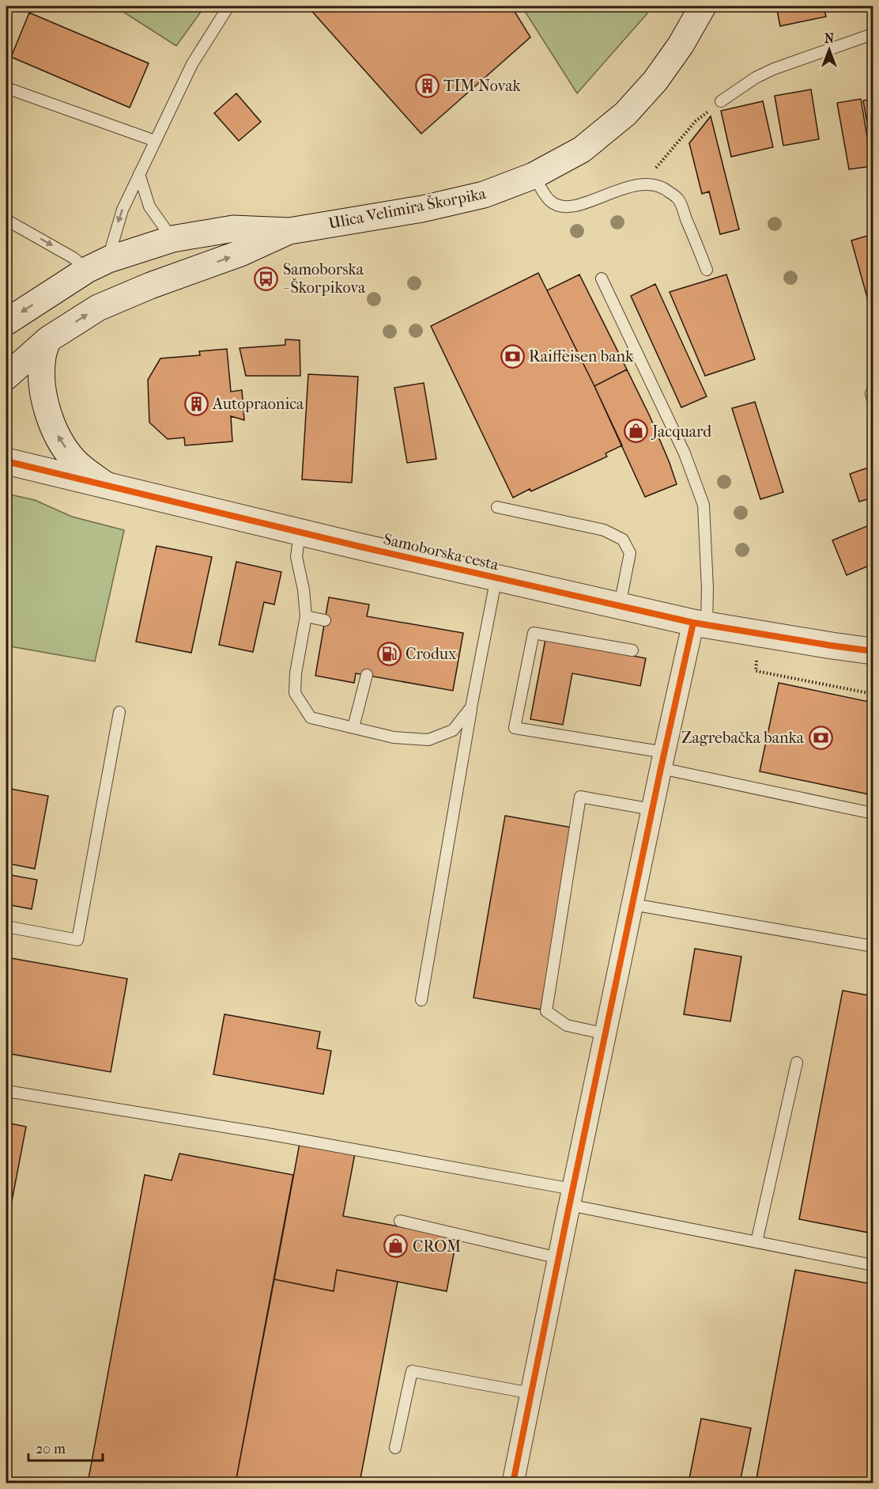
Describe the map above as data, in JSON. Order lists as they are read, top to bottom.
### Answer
{
  "streets": {
    "main road": ["Ulica Velimira Škorpika", "Samoborska cesta"]
  },
  "places": {
    "building": ["TIM Novak", "Autopraonica"],
    "bus stop": ["Samoborska - Škorpikova"],
    "bank": ["Raiffeisen bank", "Zagrebačka banka"],
    "shop": ["Jacquard", "CROM"],
    "fuel station": ["Crodux"]
  },
  "scale_bar": "20 m",
  "north": "top"
}
